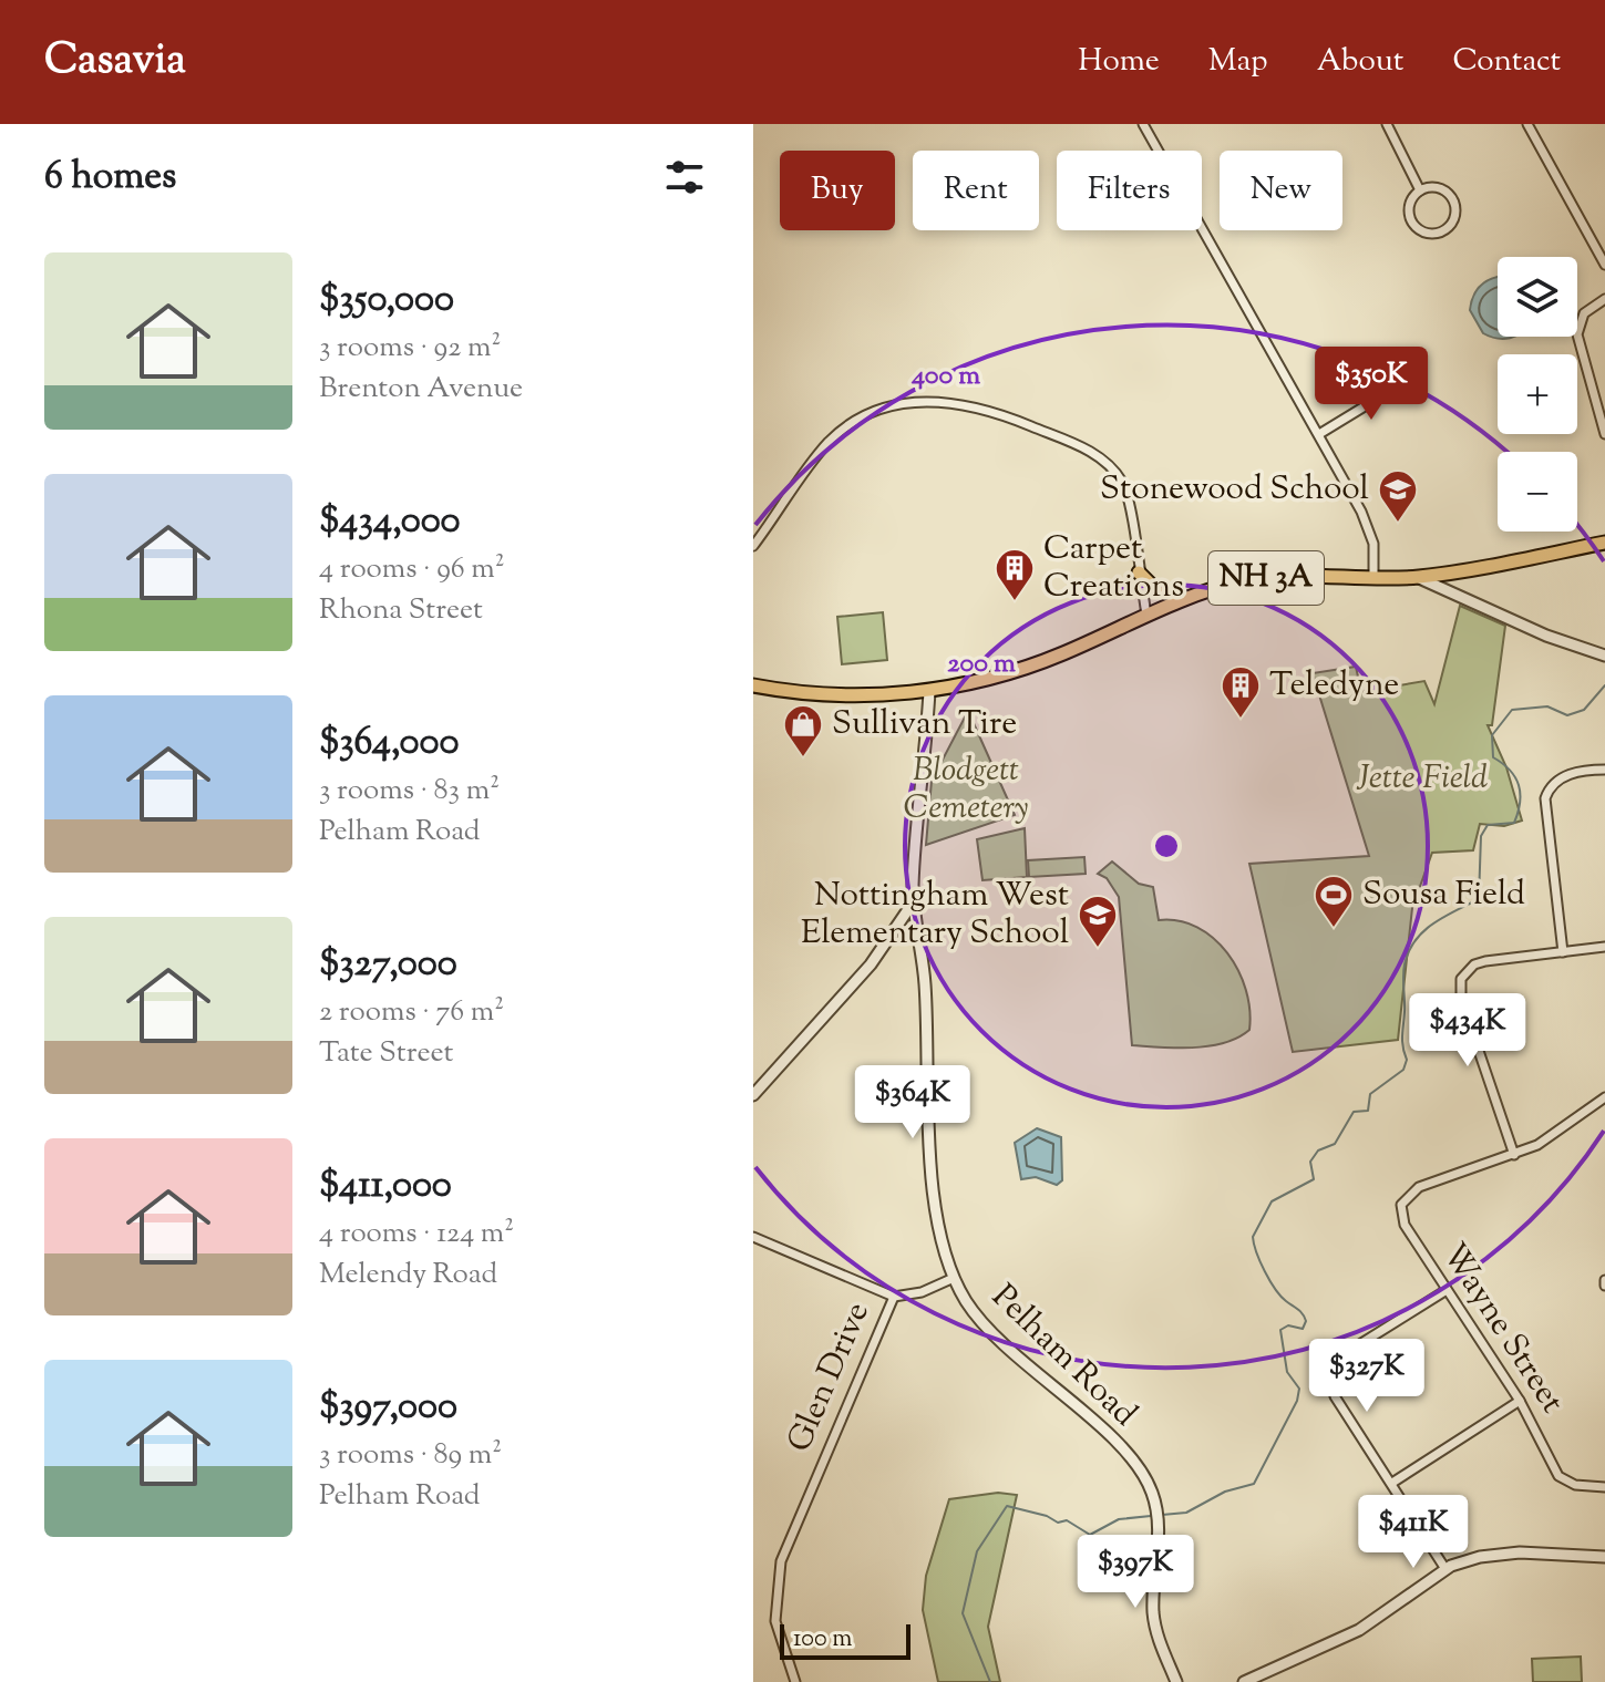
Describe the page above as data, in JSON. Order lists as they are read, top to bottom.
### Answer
{
  "streets": {
    "main road": ["NH 3A"],
    "street": ["Wayne Street", "Pelham Road", "Glen Drive"]
  },
  "crossings": [
    ["NH 3A", "Pelham Road"]
  ],
  "parks": ["Blodgett Cemetery", "Jette Field"],
  "places": {
    "school or university": ["Stonewood School", "Nottingham West Elementary School"],
    "building": ["Carpet Creations", "Teledyne"],
    "shop": ["Sullivan Tire"],
    "sports": ["Sousa Field"]
  },
  "scale_bar": "100 m",
  "page": {
    "header": "Casavia",
    "nav": [
      "Home",
      "Map",
      "About",
      "Contact"
    ],
    "heading": "6 homes",
    "chip": [
      "Buy",
      "Rent",
      "Filters",
      "New"
    ],
    "list": [
      {
        "name": "$350,000",
        "note": "3 rooms · 92 m² · Brenton Avenue"
      },
      {
        "name": "$434,000",
        "note": "4 rooms · 96 m² · Rhona Street"
      },
      {
        "name": "$364,000",
        "note": "3 rooms · 83 m² · Pelham Road"
      },
      {
        "name": "$327,000",
        "note": "2 rooms · 76 m² · Tate Street"
      },
      {
        "name": "$411,000",
        "note": "4 rooms · 124 m² · Melendy Road"
      },
      {
        "name": "$397,000",
        "note": "3 rooms · 89 m² · Pelham Road"
      }
    ],
    "map_buttons": ["+", "−"],
    "price": [
      "$350K",
      "$434K",
      "$364K",
      "$327K",
      "$411K",
      "$397K"
    ],
    "scale": "100 m"
  },
  "rings": ["400 m", "200 m"]
}
